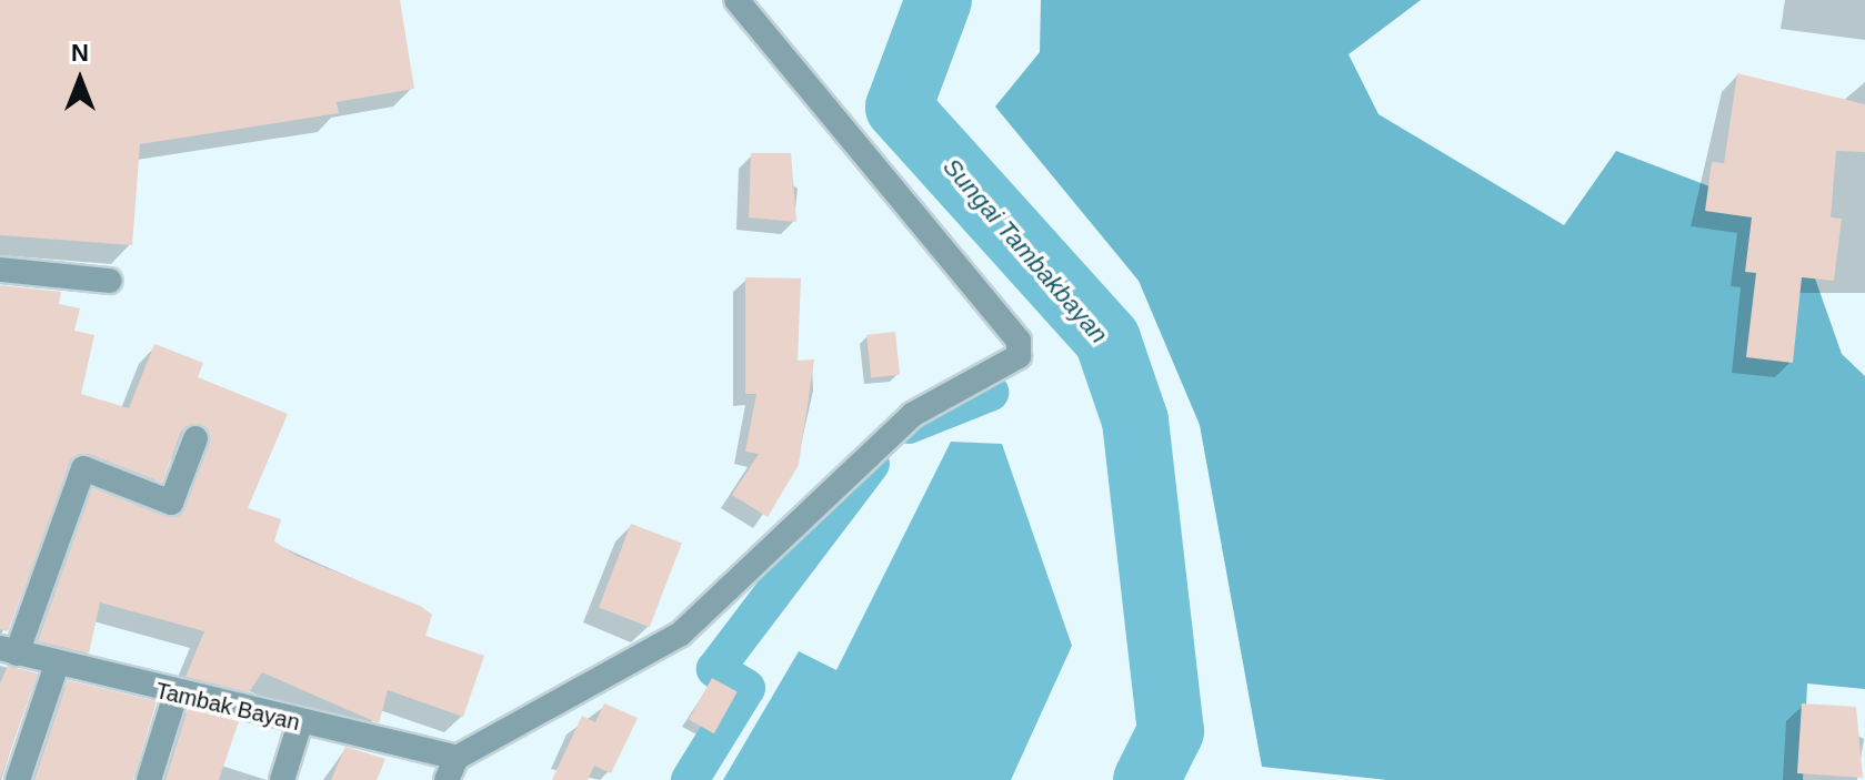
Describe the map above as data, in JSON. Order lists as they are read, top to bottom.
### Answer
{
  "streets": {
    "street": ["Tambak Bayan"]
  },
  "water": ["Sungai Tambakbayan"],
  "north": "top"
}
